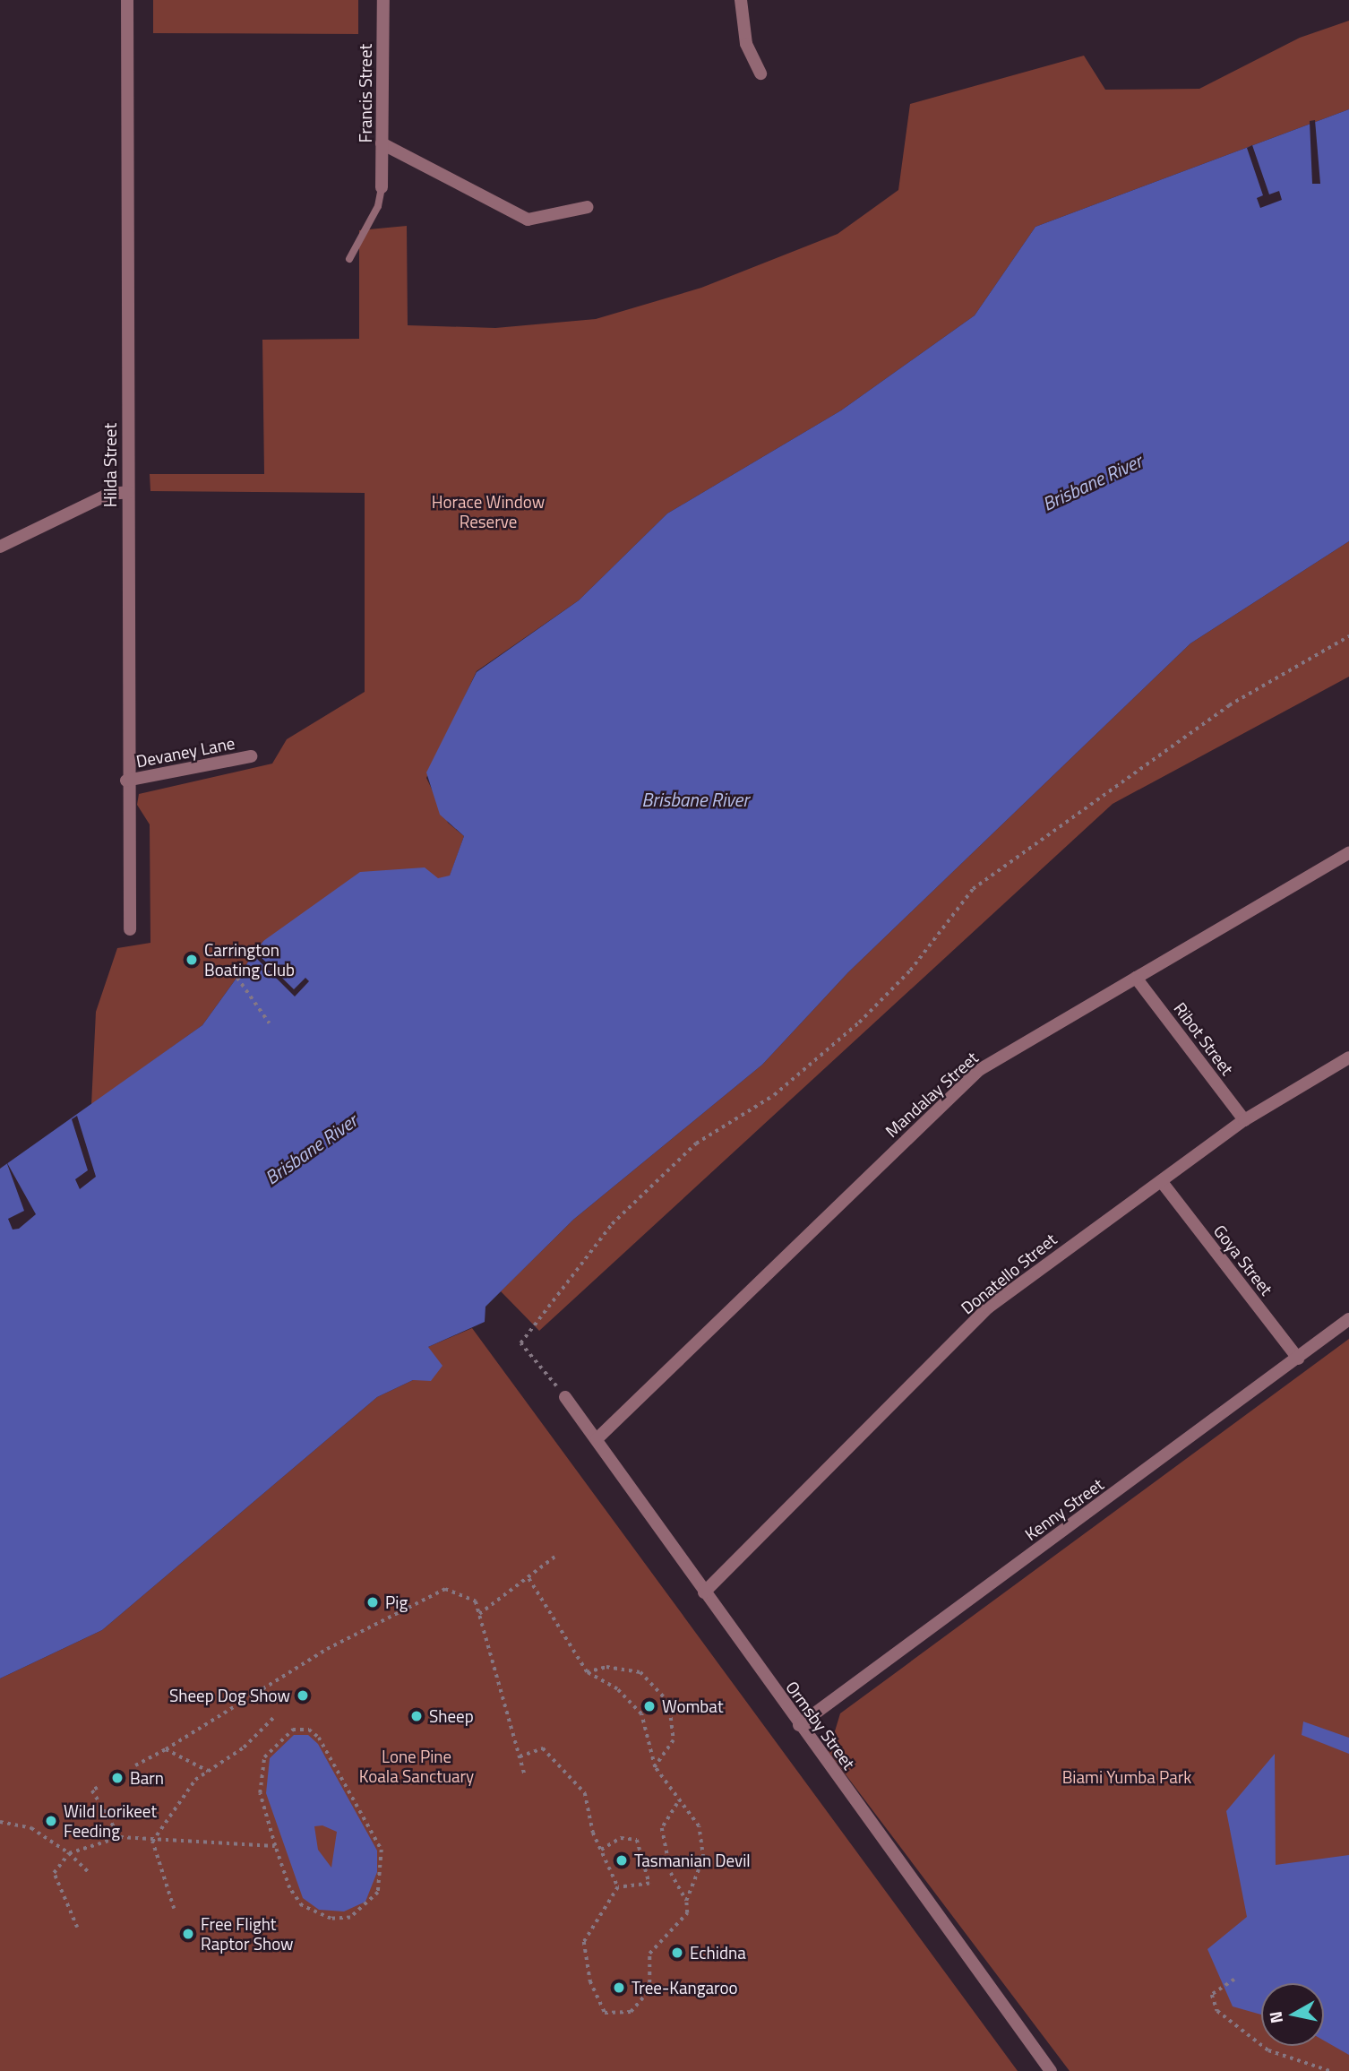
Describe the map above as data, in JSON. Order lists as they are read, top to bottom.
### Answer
{
  "streets": {
    "street": [
      "Francis Street",
      "Hilda Street",
      "Devaney Lane",
      "Ribot Street",
      "Mandalay Street",
      "Goya Street",
      "Donatello Street",
      "Kenny Street",
      "Ormsby Street"
    ]
  },
  "crossings": [
    ["Hilda Street", "Devaney Lane"],
    ["Ribot Street", "Mandalay Street"],
    ["Ribot Street", "Donatello Street"],
    ["Mandalay Street", "Ormsby Street"],
    ["Goya Street", "Donatello Street"],
    ["Goya Street", "Kenny Street"],
    ["Donatello Street", "Ormsby Street"],
    ["Kenny Street", "Ormsby Street"]
  ],
  "water": ["Brisbane River"],
  "parks": ["Horace Window Reserve", "Lone Pine Koala Sanctuary", "Biami Yumba Park"],
  "places": [
    "Carrington Boating Club",
    "Pig",
    "Sheep Dog Show",
    "Wombat",
    "Sheep",
    "Barn",
    "Wild Lorikeet Feeding",
    "Tasmanian Devil",
    "Free Flight Raptor Show",
    "Echidna",
    "Tree-Kangaroo"
  ],
  "north": "left"
}
